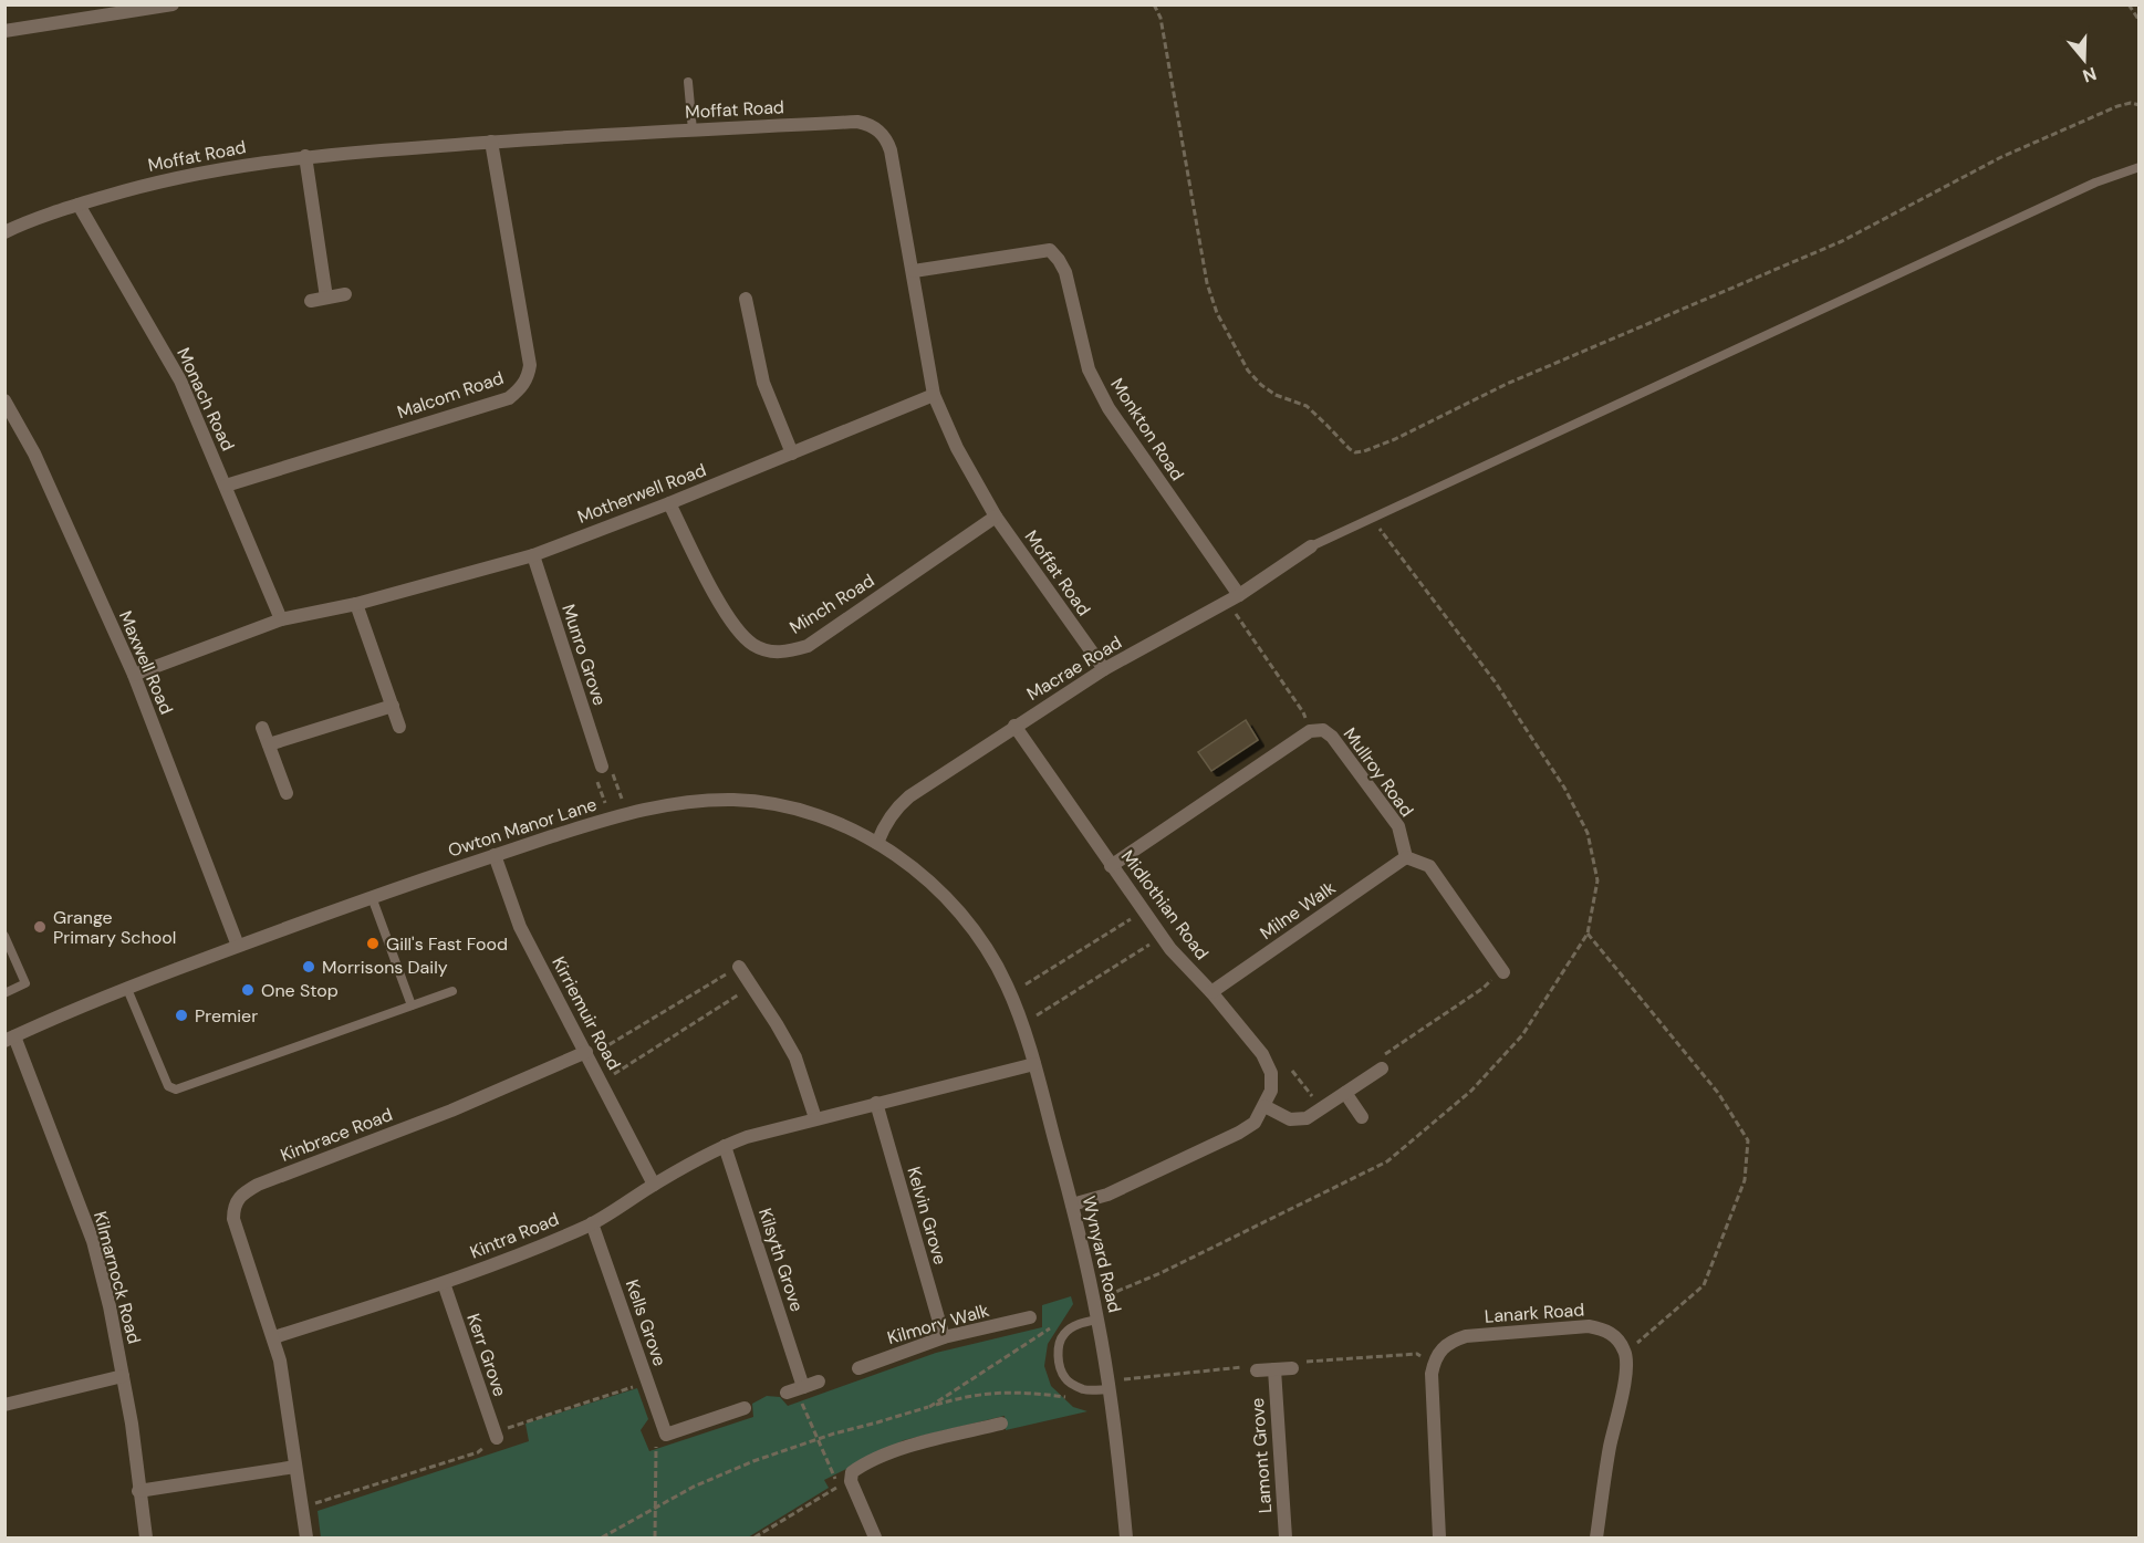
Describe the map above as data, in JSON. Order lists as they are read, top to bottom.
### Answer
{
  "streets": {
    "street": [
      "Moffat Road",
      "Malcom Road",
      "Monach Road",
      "Monkton Road",
      "Motherwell Road",
      "Minch Road",
      "Munro Grove",
      "Maxwell Road",
      "Macrae Road",
      "Mullroy Road",
      "Owton Manor Lane",
      "Midlothian Road",
      "Milne Walk",
      "Kirriemuir Road",
      "Kinbrace Road",
      "Kelvin Grove",
      "Kintra Road",
      "Wynyard Road",
      "Kilsyth Grove",
      "Kilmarnock Road",
      "Lanark Road",
      "Kells Grove",
      "Kilmory Walk",
      "Kerr Grove",
      "Lamont Grove"
    ]
  },
  "crossings": [
    ["Moffat Road", "Malcom Road"],
    ["Moffat Road", "Monach Road"],
    ["Moffat Road", "Monkton Road"],
    ["Moffat Road", "Motherwell Road"],
    ["Moffat Road", "Minch Road"],
    ["Moffat Road", "Macrae Road"],
    ["Malcom Road", "Monach Road"],
    ["Monach Road", "Motherwell Road"],
    ["Monkton Road", "Macrae Road"],
    ["Motherwell Road", "Minch Road"],
    ["Motherwell Road", "Munro Grove"],
    ["Motherwell Road", "Maxwell Road"],
    ["Maxwell Road", "Owton Manor Lane"],
    ["Macrae Road", "Owton Manor Lane"],
    ["Macrae Road", "Midlothian Road"],
    ["Mullroy Road", "Milne Walk"],
    ["Owton Manor Lane", "Kirriemuir Road"],
    ["Owton Manor Lane", "Wynyard Road"],
    ["Owton Manor Lane", "Kilmarnock Road"],
    ["Midlothian Road", "Milne Walk"],
    ["Kirriemuir Road", "Kinbrace Road"],
    ["Kirriemuir Road", "Kintra Road"],
    ["Kinbrace Road", "Kintra Road"],
    ["Kelvin Grove", "Kintra Road"],
    ["Kelvin Grove", "Kilmory Walk"],
    ["Kintra Road", "Wynyard Road"],
    ["Kintra Road", "Kilsyth Grove"],
    ["Kintra Road", "Kells Grove"],
    ["Kintra Road", "Kerr Grove"]
  ],
  "places": [
    "Grange Primary School",
    "Gill's Fast Food",
    "Morrisons Daily",
    "One Stop",
    "Premier"
  ],
  "north": "bottom"
}
